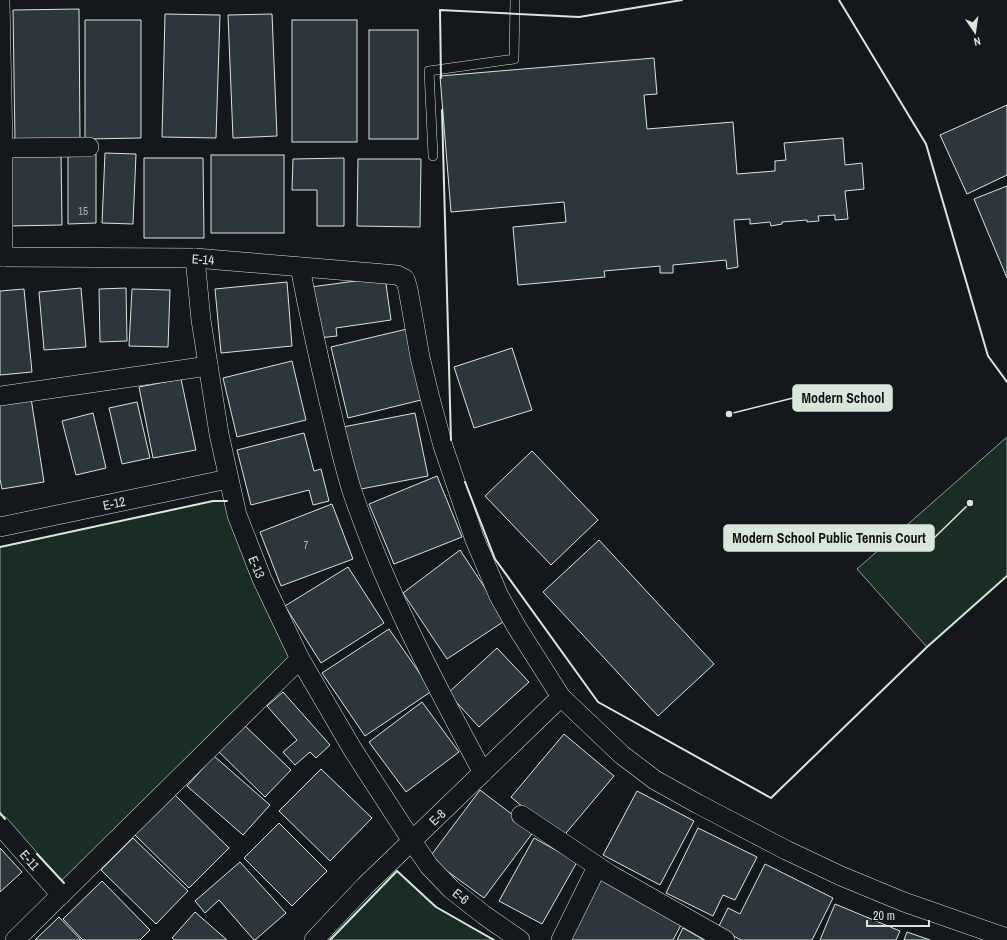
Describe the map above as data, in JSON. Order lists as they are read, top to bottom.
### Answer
{
  "streets": {
    "street": [
      "E-14",
      "E-12",
      "E-13",
      "E-8",
      "E-11",
      "E-6"
    ]
  },
  "crossings": [
    ["E-14", "E-13"],
    ["E-14", "E-8"],
    ["E-12", "E-13"],
    ["E-13", "E-8"],
    ["E-13", "E-6"],
    ["E-8", "E-6"]
  ],
  "places": ["Modern School", "Modern School Public Tennis Court"],
  "house_numbers": ["15", "7"],
  "scale_bar": "20 m",
  "north": "bottom"
}
